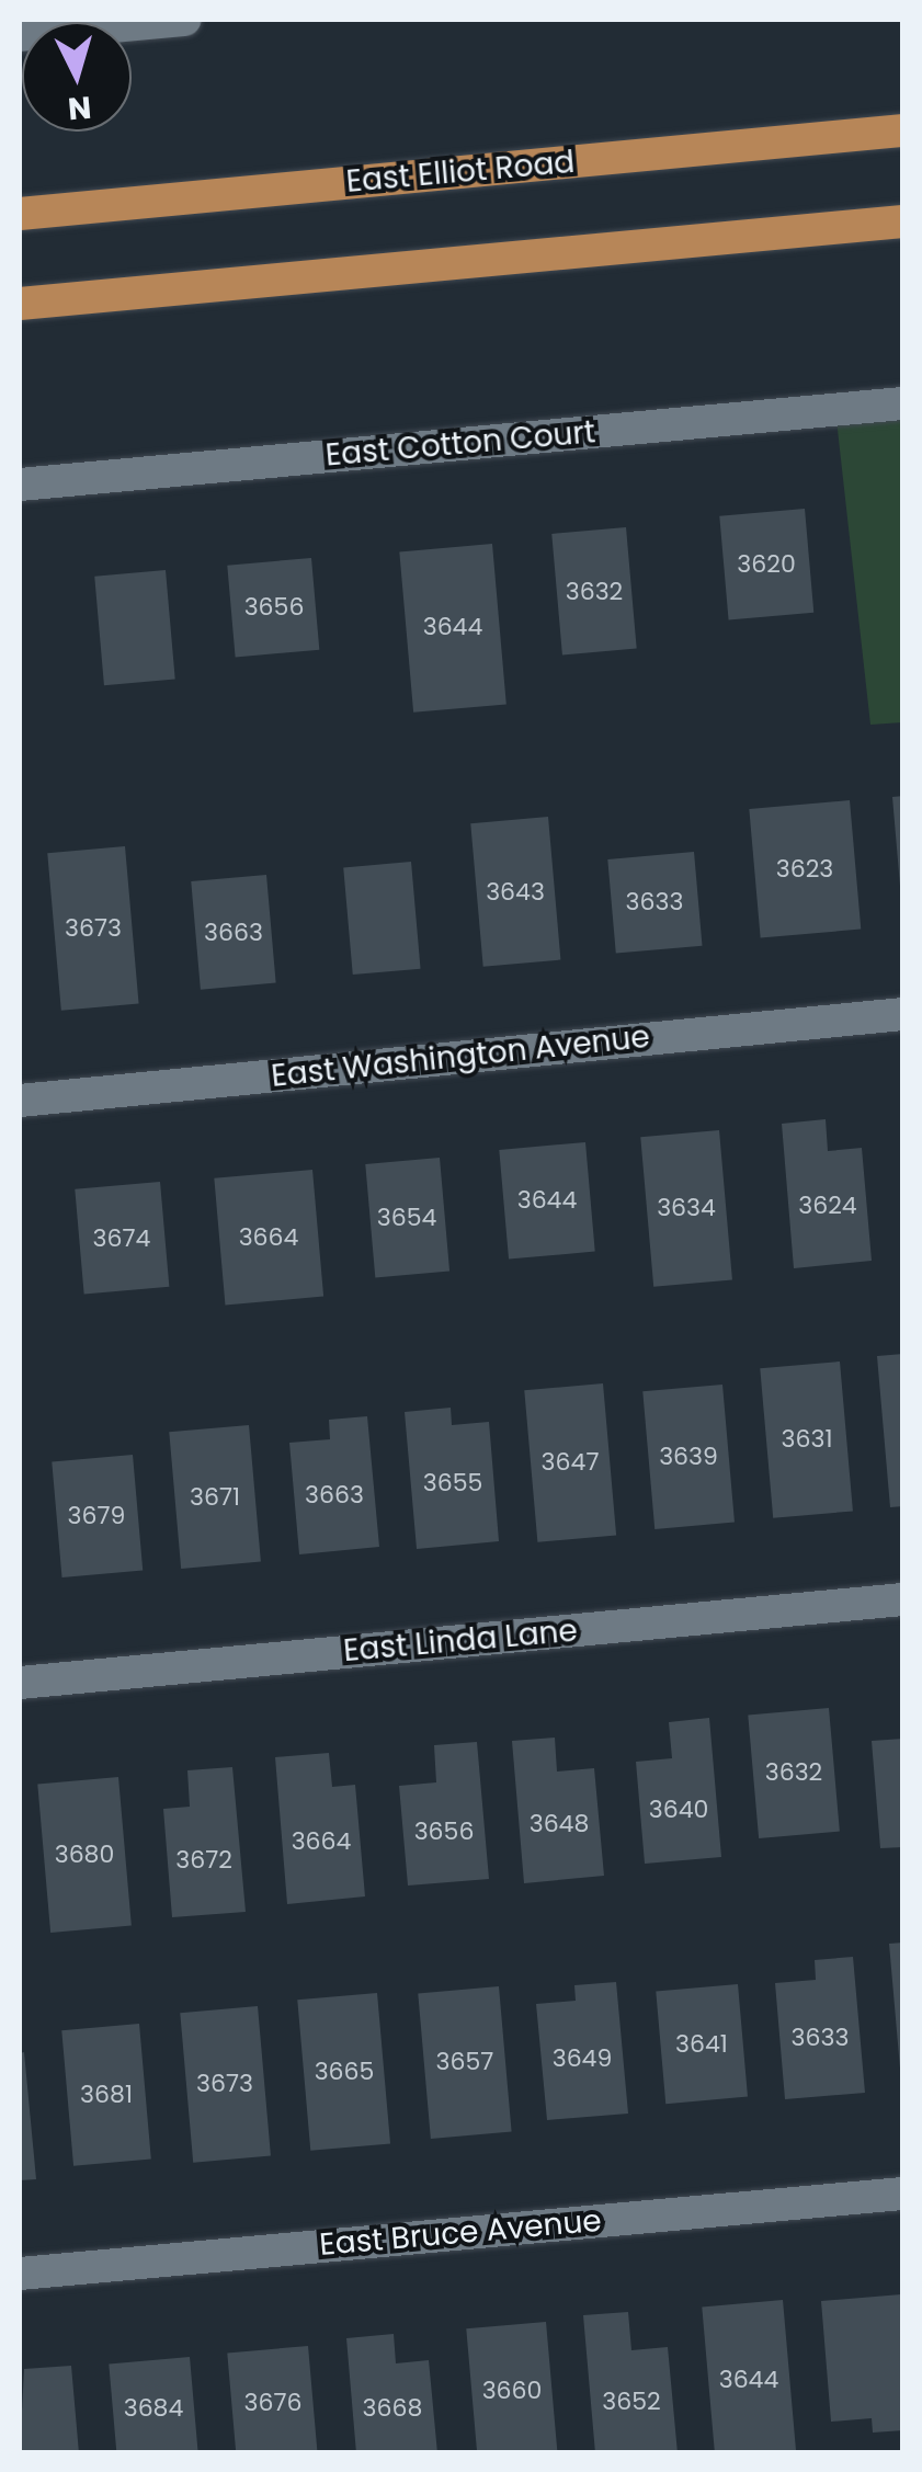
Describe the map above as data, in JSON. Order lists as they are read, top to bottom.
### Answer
{
  "streets": {
    "main road": ["East Elliot Road"],
    "street": [
      "East Cotton Court",
      "East Washington Avenue",
      "East Linda Lane",
      "East Bruce Avenue"
    ]
  },
  "house_numbers": [
    "3620",
    "3632",
    "3656",
    "3644",
    "3623",
    "3643",
    "3633",
    "3673",
    "3663",
    "3644",
    "3624",
    "3634",
    "3654",
    "3664",
    "3674",
    "3631",
    "3639",
    "3647",
    "3655",
    "3663",
    "3671",
    "3679",
    "3632",
    "3640",
    "3648",
    "3656",
    "3664",
    "3680",
    "3672",
    "3633",
    "3641",
    "3649",
    "3657",
    "3665",
    "3673",
    "3681",
    "3644",
    "3660",
    "3652",
    "3676",
    "3684",
    "3668"
  ],
  "north": "bottom"
}
